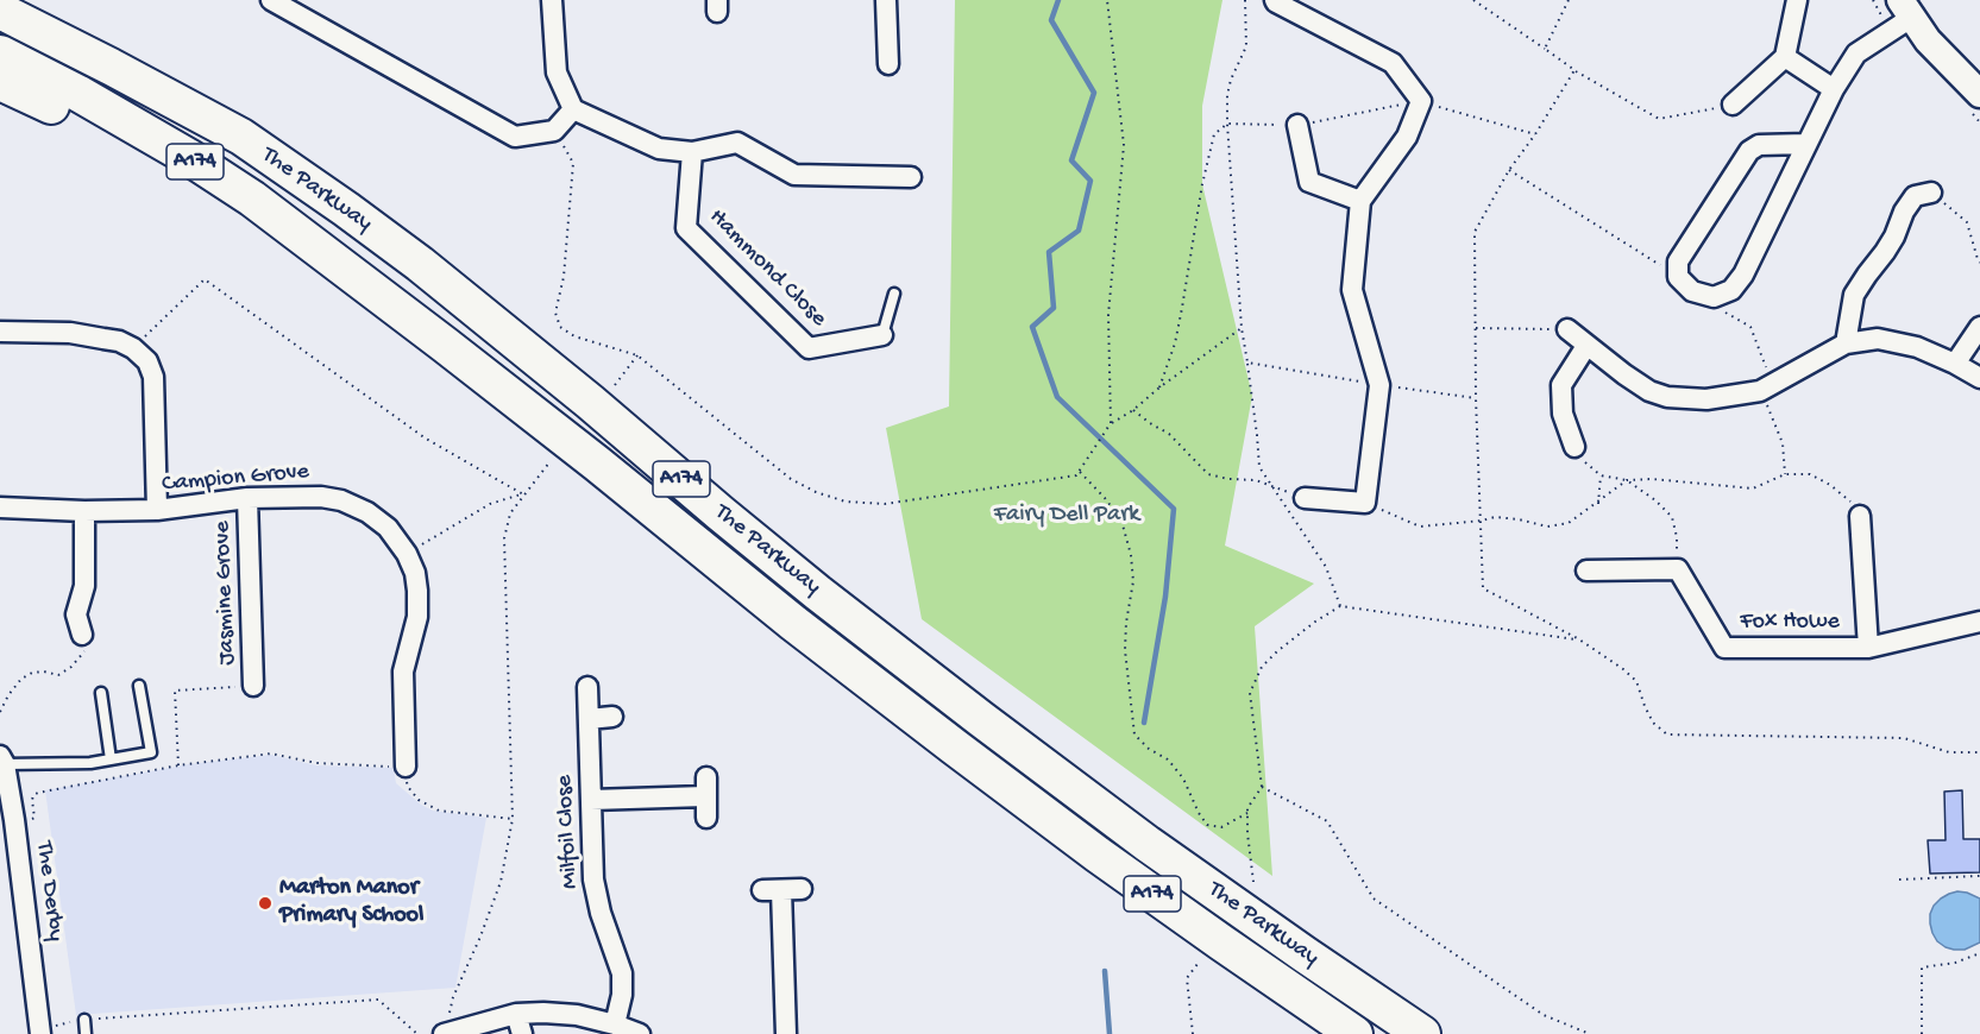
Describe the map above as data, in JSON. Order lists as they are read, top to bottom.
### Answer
{
  "streets": {
    "highway": ["A174", "The Parkway"],
    "street": [
      "Hammond Close",
      "Campion Grove",
      "Jasmine Grove",
      "Fox Howe",
      "Milfoil Close",
      "The Derby"
    ]
  },
  "crossings": [
    ["A174", "The Parkway"],
    ["Campion Grove", "Jasmine Grove"]
  ],
  "parks": ["Fairy Dell Park"],
  "places": ["Marton Manor Primary School"]
}
